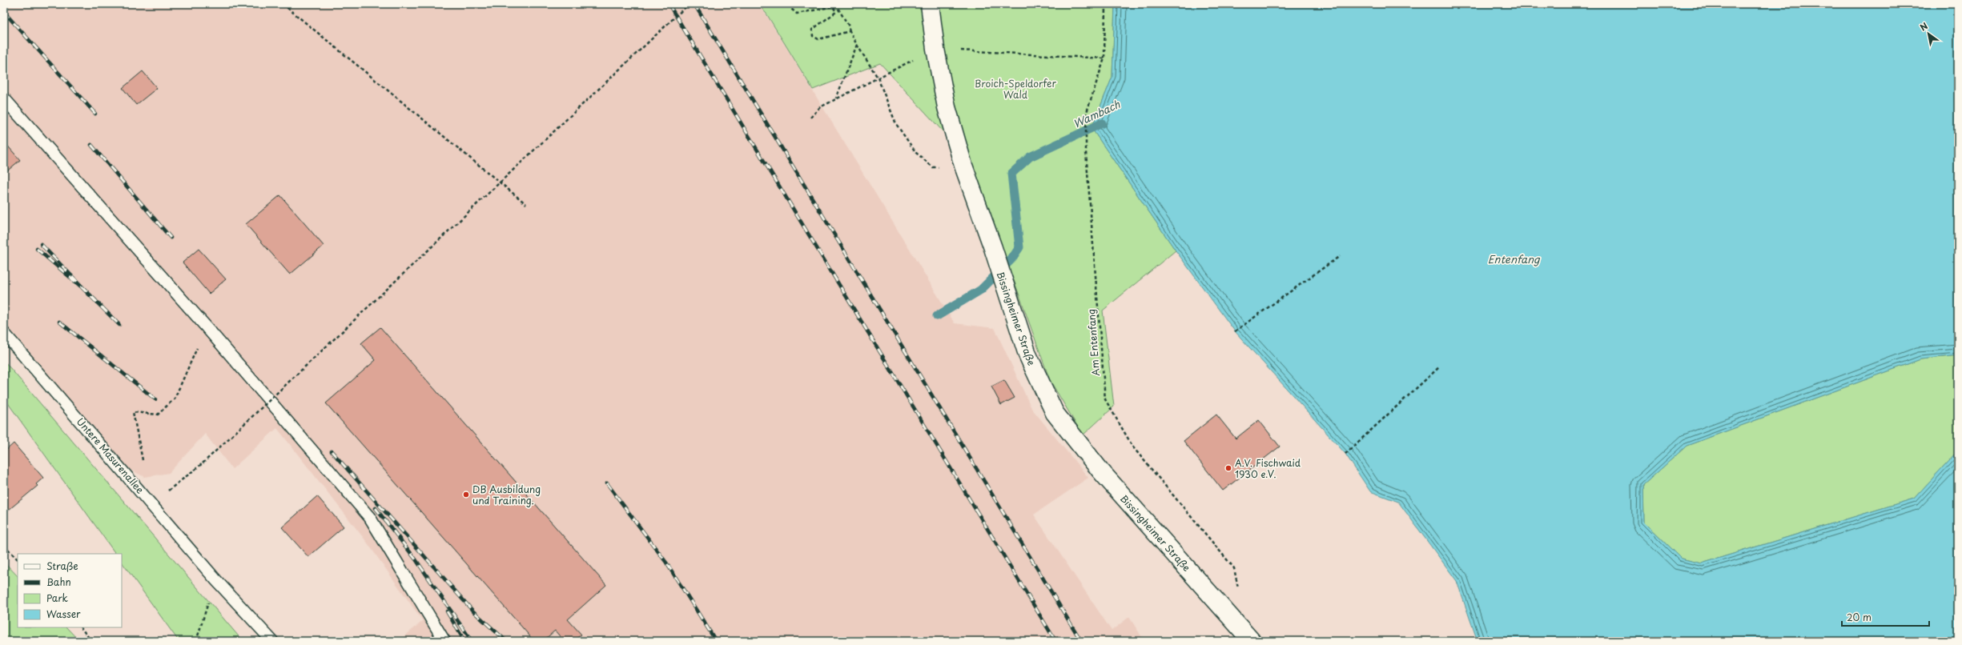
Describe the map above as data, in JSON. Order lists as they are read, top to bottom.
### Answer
{
  "streets": {
    "street": ["Bissingheimer Straße"],
    "lane": ["Untere Masurenallee"],
    "path": ["Am Entenfang"]
  },
  "water": ["Wambach", "Entenfang"],
  "parks": ["Broich-Speldorfer Wald"],
  "places": ["A.V. Fischwaid 1930 e.V.", "DB Ausbildung und Training."],
  "legend": [
    "Straße",
    "Bahn",
    "Park",
    "Wasser"
  ],
  "scale_bar": "20 m",
  "north": "top left"
}
